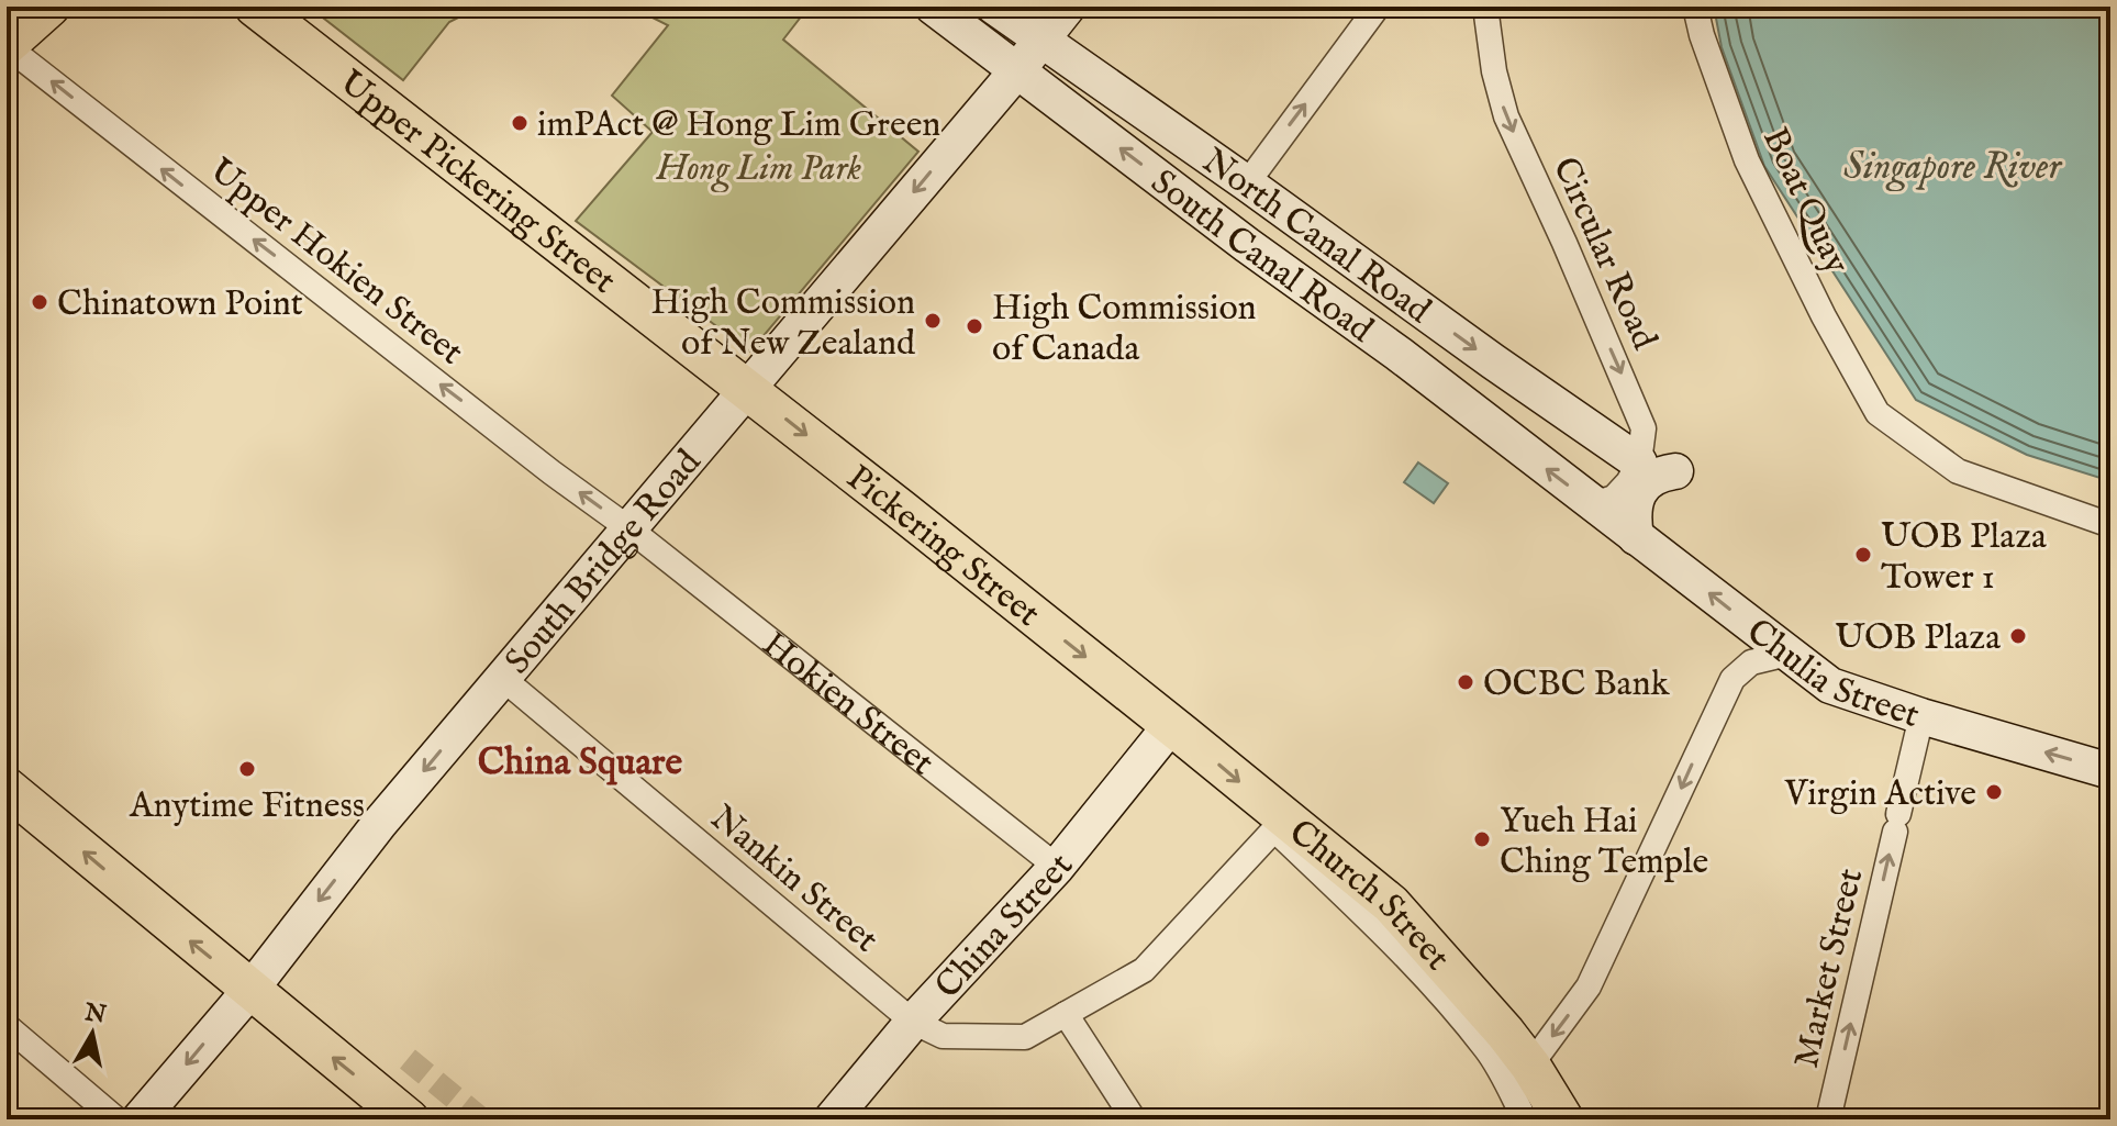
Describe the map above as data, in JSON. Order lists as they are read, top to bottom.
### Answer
{
  "streets": {
    "main road": ["Upper Pickering Street", "Pickering Street", "Church Street"],
    "street": [
      "Boat Quay",
      "North Canal Road",
      "Circular Road",
      "South Canal Road",
      "Upper Hokien Street",
      "South Bridge Road",
      "Chulia Street",
      "Hokien Street",
      "Nankin Street",
      "China Street",
      "Market Street"
    ]
  },
  "crossings": [
    ["Upper Pickering Street", "Pickering Street"],
    ["Upper Pickering Street", "South Bridge Road"],
    ["North Canal Road", "Circular Road"],
    ["North Canal Road", "South Bridge Road"],
    ["South Canal Road", "South Bridge Road"],
    ["South Canal Road", "Chulia Street"],
    ["Upper Hokien Street", "South Bridge Road"],
    ["Upper Hokien Street", "Hokien Street"],
    ["Pickering Street", "South Bridge Road"],
    ["Pickering Street", "Church Street"],
    ["Pickering Street", "China Street"],
    ["South Bridge Road", "Hokien Street"],
    ["South Bridge Road", "Nankin Street"],
    ["Chulia Street", "Market Street"],
    ["Hokien Street", "China Street"],
    ["Nankin Street", "China Street"],
    ["Church Street", "China Street"]
  ],
  "one_way": [
    "North Canal Road",
    "Circular Road",
    "South Canal Road",
    "Upper Hokien Street",
    "Pickering Street",
    "South Bridge Road",
    "Chulia Street",
    "Church Street"
  ],
  "districts": ["China Square"],
  "water": ["Singapore River"],
  "parks": ["Hong Lim Park"],
  "places": [
    "imPAct @ Hong Lim Green",
    "Chinatown Point",
    "High Commission of New Zealand",
    "High Commission of Canada",
    "UOB Plaza Tower 1",
    "UOB Plaza",
    "OCBC Bank",
    "Anytime Fitness",
    "Virgin Active",
    "Yueh Hai Ching Temple"
  ],
  "north": "top"
}
